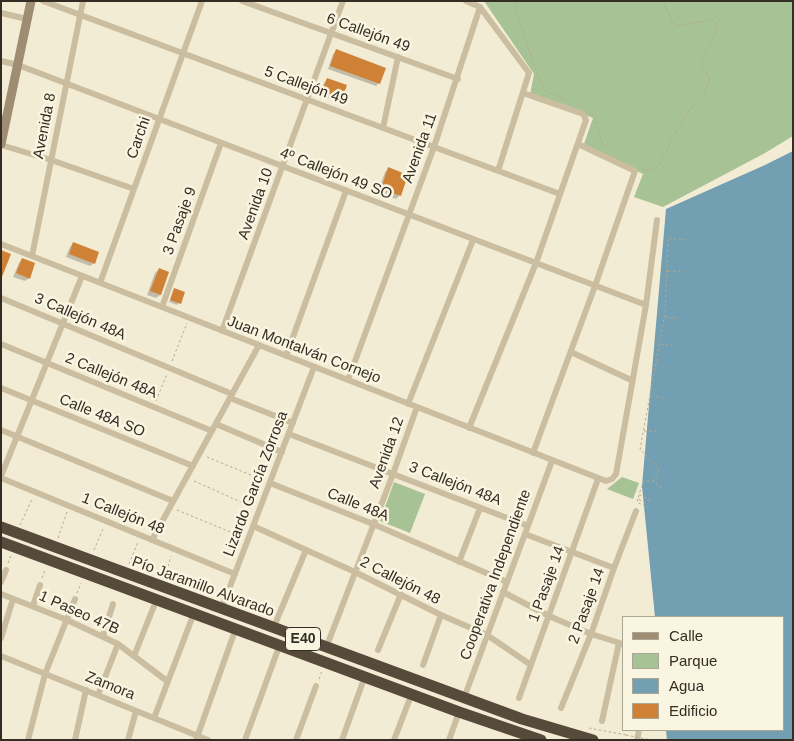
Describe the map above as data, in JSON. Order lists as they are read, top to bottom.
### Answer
{
  "streets": {
    "highway": ["Pío Jaramillo Alvarado", "E40"],
    "street": [
      "6 Callejón 49",
      "5 Callejón 49",
      "Avenida 8",
      "Carchi",
      "Avenida 11",
      "4º Callejón 49 SO",
      "Avenida 10",
      "3 Pasaje 9",
      "3 Callejón 48A",
      "Juan Montalván Cornejo",
      "2 Callejón 48A",
      "Calle 48A SO",
      "Avenida 12",
      "Lizardo García Zorrosa",
      "Calle 48A",
      "1 Callejón 48",
      "Cooperativa Independiente",
      "2 Callejón 48",
      "1 Pasaje 14",
      "2 Pasaje 14",
      "1 Paseo 47B",
      "Zamora"
    ]
  },
  "crossings": [
    ["6 Callejón 49", "Avenida 11"],
    ["6 Callejón 49", "Avenida 10"],
    ["5 Callejón 49", "Avenida 8"],
    ["5 Callejón 49", "Carchi"],
    ["5 Callejón 49", "Avenida 11"],
    ["5 Callejón 49", "Avenida 10"],
    ["Avenida 8", "4º Callejón 49 SO"],
    ["Avenida 8", "Juan Montalván Cornejo"],
    ["Carchi", "4º Callejón 49 SO"],
    ["Carchi", "Juan Montalván Cornejo"],
    ["Avenida 11", "4º Callejón 49 SO"],
    ["Avenida 11", "Juan Montalván Cornejo"],
    ["4º Callejón 49 SO", "Avenida 10"],
    ["4º Callejón 49 SO", "3 Pasaje 9"],
    ["4º Callejón 49 SO", "Avenida 12"],
    ["Avenida 10", "Juan Montalván Cornejo"],
    ["3 Pasaje 9", "Juan Montalván Cornejo"],
    ["3 Callejón 48A", "Avenida 12"],
    ["3 Callejón 48A", "Lizardo García Zorrosa"],
    ["3 Callejón 48A", "Cooperativa Independiente"],
    ["Juan Montalván Cornejo", "Avenida 12"],
    ["Juan Montalván Cornejo", "Lizardo García Zorrosa"],
    ["Juan Montalván Cornejo", "Cooperativa Independiente"],
    ["Juan Montalván Cornejo", "1 Pasaje 14"],
    ["Avenida 12", "Calle 48A"],
    ["Avenida 12", "2 Callejón 48"],
    ["Avenida 12", "Pío Jaramillo Alvarado"],
    ["Lizardo García Zorrosa", "Calle 48A"],
    ["Lizardo García Zorrosa", "1 Callejón 48"],
    ["Lizardo García Zorrosa", "2 Callejón 48"],
    ["Lizardo García Zorrosa", "Pío Jaramillo Alvarado"],
    ["Calle 48A", "Cooperativa Independiente"],
    ["Cooperativa Independiente", "2 Callejón 48"],
    ["Cooperativa Independiente", "Pío Jaramillo Alvarado"],
    ["2 Callejón 48", "1 Pasaje 14"]
  ],
  "legend": [
    "Calle",
    "Parque",
    "Agua",
    "Edificio"
  ]
}
